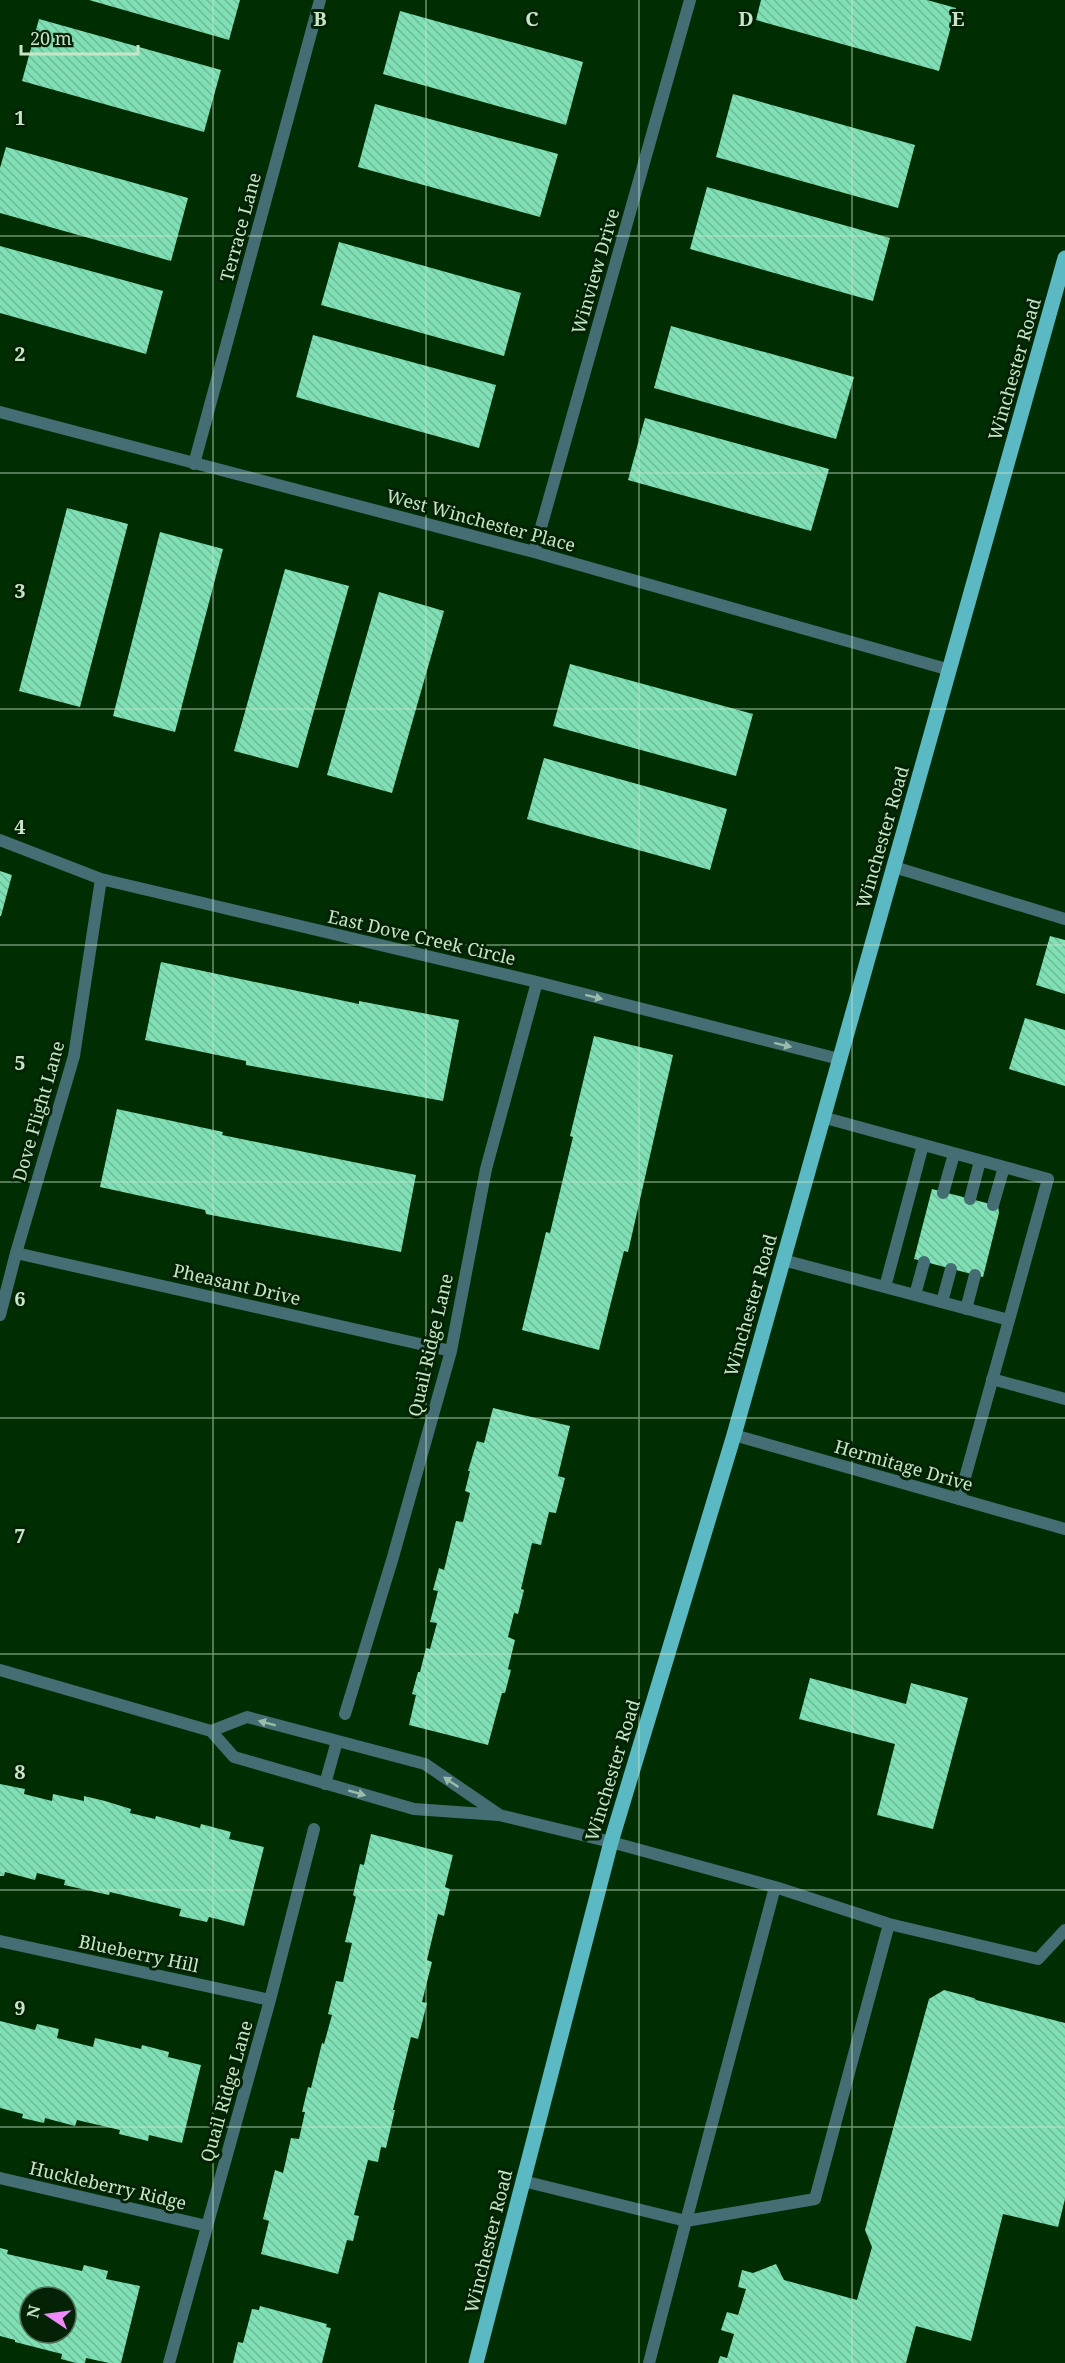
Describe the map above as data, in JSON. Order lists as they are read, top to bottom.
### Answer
{
  "streets": {
    "main road": ["Winchester Road"],
    "street": [
      "Terrace Lane",
      "Winview Drive",
      "West Winchester Place",
      "East Dove Creek Circle",
      "Dove Flight Lane",
      "Pheasant Drive",
      "Quail Ridge Lane",
      "Hermitage Drive",
      "Blueberry Hill",
      "Huckleberry Ridge"
    ]
  },
  "crossings": [
    ["Terrace Lane", "West Winchester Place"],
    ["Winview Drive", "West Winchester Place"],
    ["Winchester Road", "West Winchester Place"],
    ["Winchester Road", "East Dove Creek Circle"],
    ["Winchester Road", "Hermitage Drive"],
    ["East Dove Creek Circle", "Dove Flight Lane"],
    ["East Dove Creek Circle", "Quail Ridge Lane"],
    ["Dove Flight Lane", "Pheasant Drive"],
    ["Pheasant Drive", "Quail Ridge Lane"],
    ["Quail Ridge Lane", "Blueberry Hill"],
    ["Quail Ridge Lane", "Huckleberry Ridge"]
  ],
  "one_way": ["East Dove Creek Circle"],
  "scale_bar": "20 m",
  "north": "left",
  "grid": {
    "columns": [
      "B",
      "C",
      "D",
      "E"
    ],
    "rows": [
      "1",
      "2",
      "3",
      "4",
      "5",
      "6",
      "7",
      "8",
      "9"
    ]
  }
}
